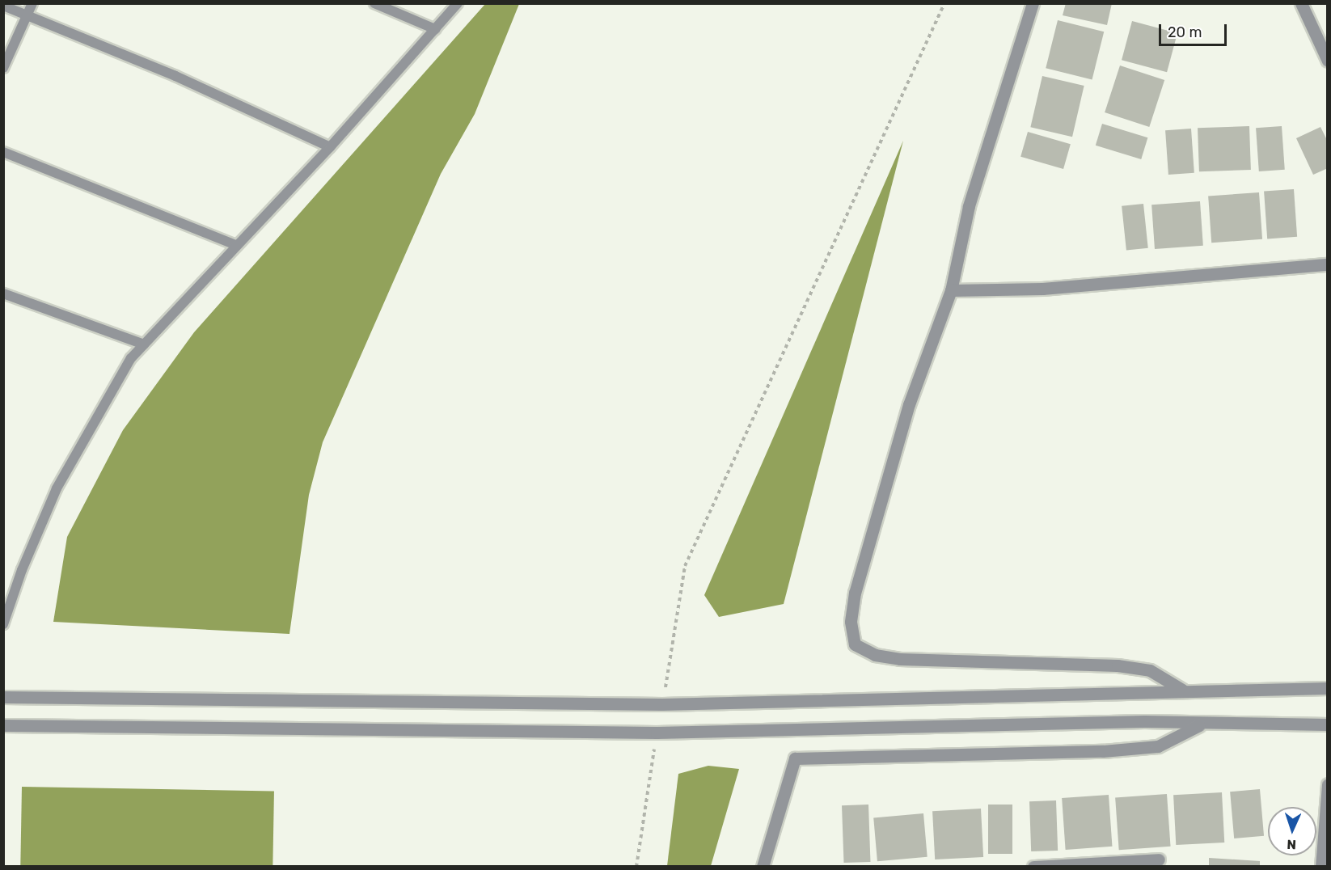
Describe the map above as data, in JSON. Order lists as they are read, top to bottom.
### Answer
{
  "scale_bar": "20 m",
  "north": "bottom"
}
